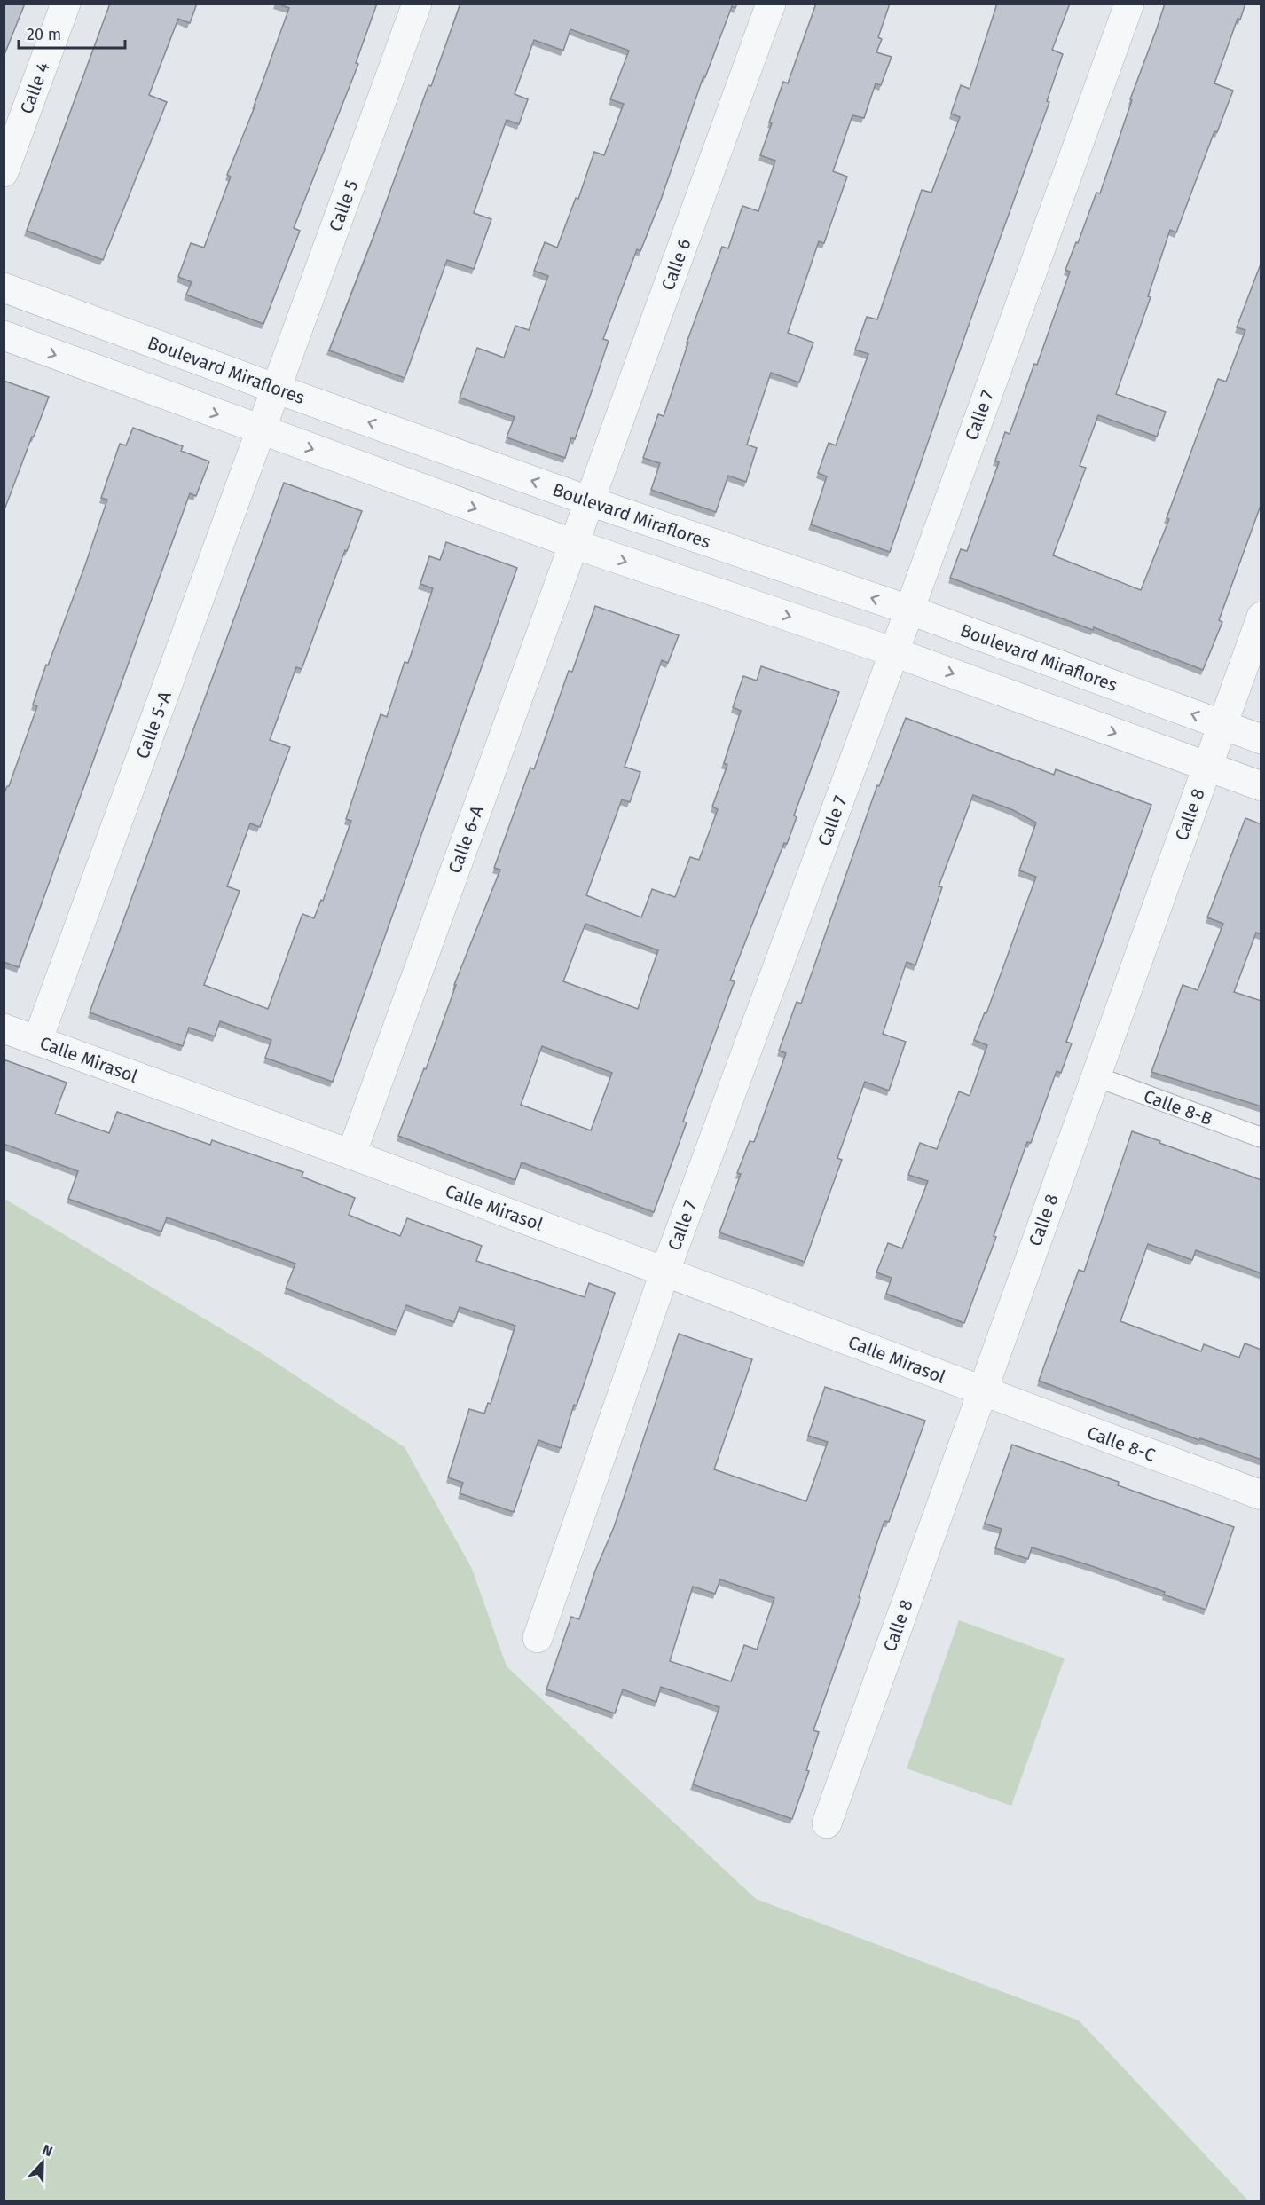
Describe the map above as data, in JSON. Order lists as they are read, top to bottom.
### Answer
{
  "streets": {
    "street": [
      "Calle 4",
      "Calle 5",
      "Calle 6",
      "Boulevard Miraflores",
      "Calle 7",
      "Calle 5-A",
      "Calle 8",
      "Calle 6-A",
      "Calle Mirasol",
      "Calle 8-C"
    ],
    "lane": ["Calle 8-B"]
  },
  "crossings": [
    ["Calle 5", "Boulevard Miraflores"],
    ["Calle 5", "Calle 5-A"],
    ["Calle 6", "Boulevard Miraflores"],
    ["Calle 6", "Calle 6-A"],
    ["Boulevard Miraflores", "Calle 7"],
    ["Boulevard Miraflores", "Calle 5-A"],
    ["Boulevard Miraflores", "Calle 8"],
    ["Boulevard Miraflores", "Calle 6-A"],
    ["Calle 7", "Calle Mirasol"],
    ["Calle 5-A", "Calle Mirasol"],
    ["Calle 8", "Calle Mirasol"],
    ["Calle 8", "Calle 8-B"],
    ["Calle 8", "Calle 8-C"],
    ["Calle 6-A", "Calle Mirasol"],
    ["Calle Mirasol", "Calle 8-C"]
  ],
  "scale_bar": "20 m",
  "north": "top"
}
